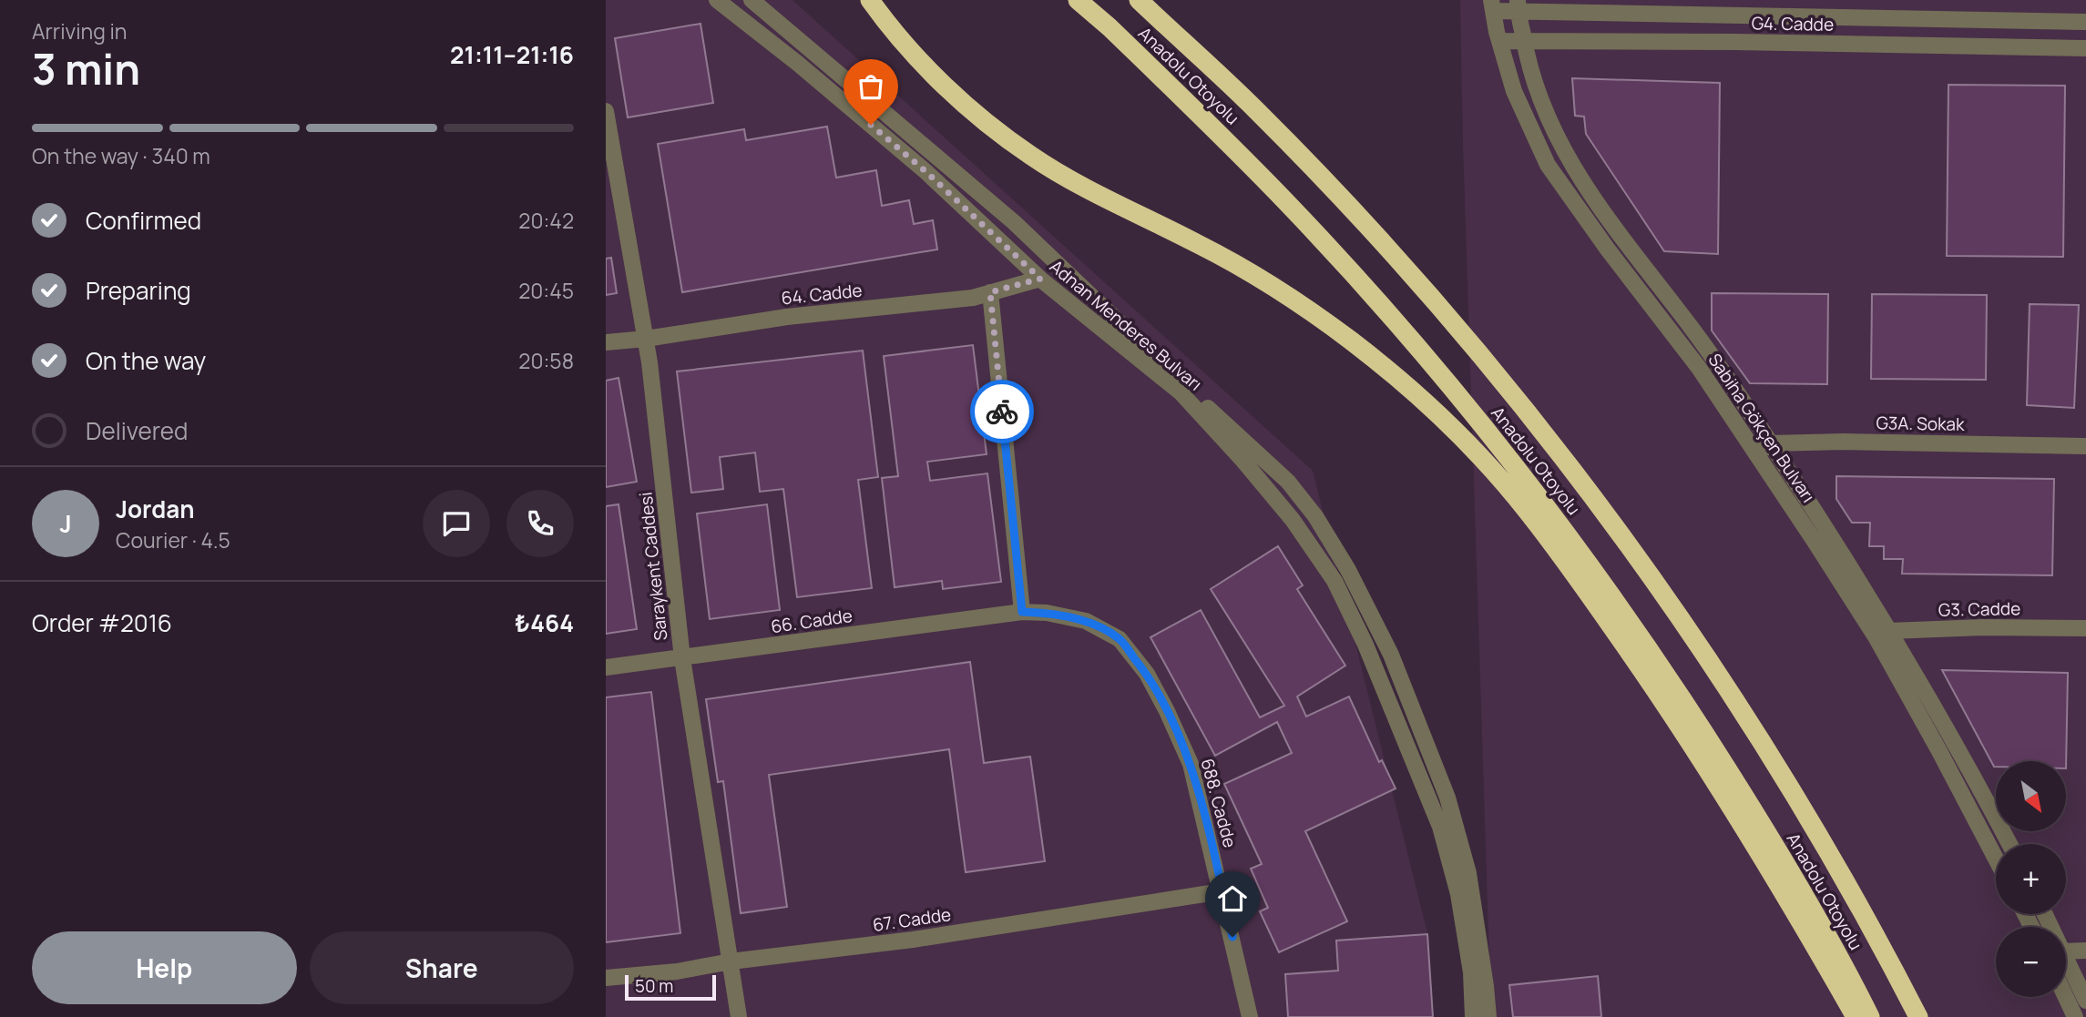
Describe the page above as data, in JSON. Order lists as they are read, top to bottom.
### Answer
{
  "streets": {
    "highway": ["Anadolu Otoyolu"],
    "street": [
      "G4. Cadde",
      "64. Cadde",
      "Adnan Menderes Bulvarı",
      "G3A. Sokak",
      "Sabiha Gökçen Bulvarı",
      "Saraykent Caddesi",
      "G3. Cadde",
      "66. Cadde",
      "688. Cadde",
      "67. Cadde"
    ]
  },
  "crossings": [
    ["G4. Cadde", "Sabiha Gökçen Bulvarı"],
    ["64. Cadde", "Adnan Menderes Bulvarı"],
    ["64. Cadde", "Saraykent Caddesi"],
    ["G3A. Sokak", "Sabiha Gökçen Bulvarı"],
    ["Sabiha Gökçen Bulvarı", "G3. Cadde"],
    ["Saraykent Caddesi", "66. Cadde"],
    ["Saraykent Caddesi", "67. Cadde"],
    ["66. Cadde", "688. Cadde"],
    ["688. Cadde", "67. Cadde"]
  ],
  "scale_bar": "50 m",
  "north": "bottom right",
  "page": {
    "heading": ["3 min", "Arriving in", "21:11–21:16"],
    "panel": [
      "Jordan",
      "Courier · 4.5",
      "Order #2016",
      "₺464"
    ],
    "bar": "On the way · 340 m",
    "list": [
      ["Confirmed", "20:42"],
      ["Preparing", "20:45"],
      ["On the way", "20:58"],
      "Delivered"
    ],
    "round": "J",
    "map_buttons": ["+", "−"],
    "buttons": ["Help", "Share"],
    "scale": "50 m"
  }
}
